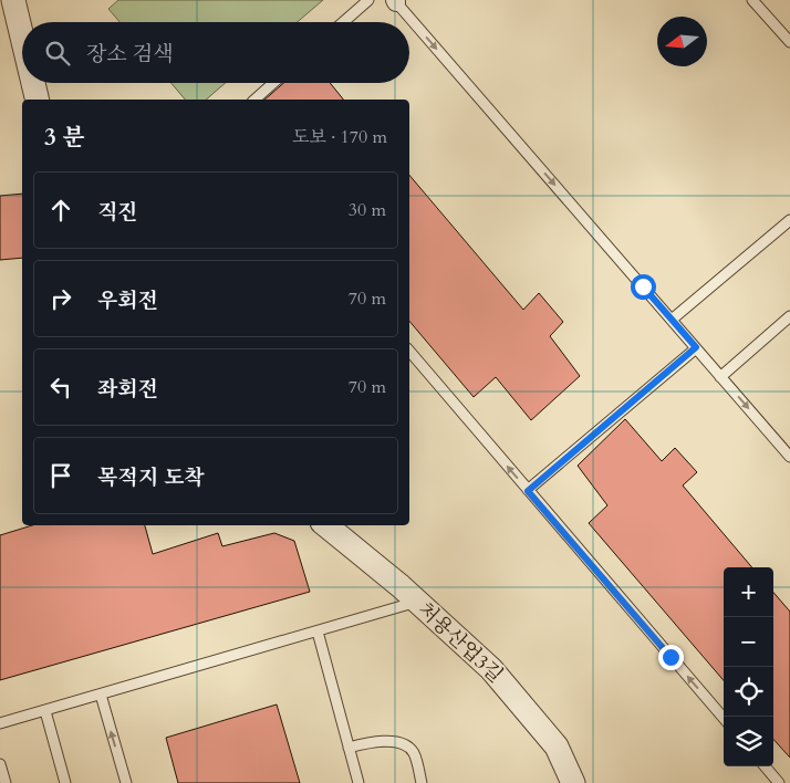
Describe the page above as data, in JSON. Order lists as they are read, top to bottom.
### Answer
{
  "streets": {
    "street": ["처용산업3길"]
  },
  "north": "left",
  "page": {
    "search": "장소 검색",
    "heading": ["3 분", "도보 · 170 m"],
    "list": [
      ["직진", "30 m"],
      ["우회전", "70 m"],
      ["좌회전", "70 m"],
      "목적지 도착"
    ],
    "map_buttons": ["+", "−"]
  }
}
